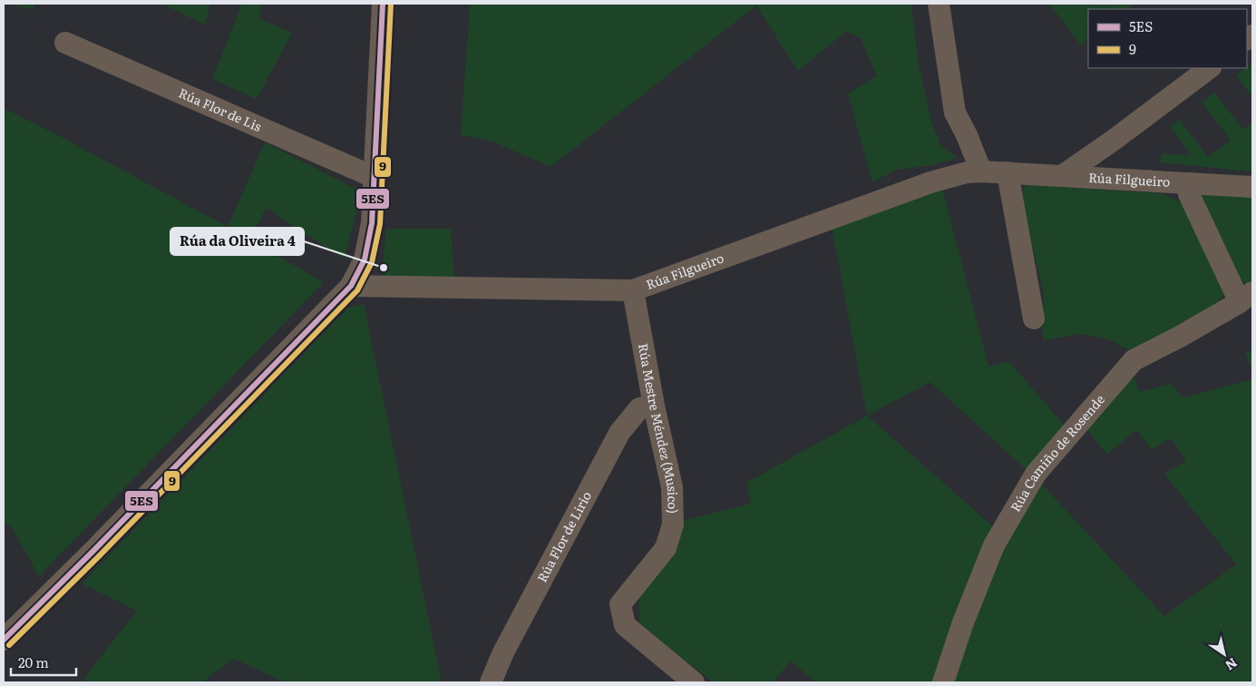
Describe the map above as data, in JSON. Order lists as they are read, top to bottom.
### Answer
{
  "streets": {
    "street": [
      "Rúa Flor de Lis",
      "Rúa Filgueiro",
      "Rúa Mestre Méndez (Musico)",
      "Rúa Camiño de Rosende",
      "Rúa Flor de Lirio"
    ]
  },
  "crossings": [
    ["Rúa Filgueiro", "Rúa Mestre Méndez (Musico)"],
    ["Rúa Mestre Méndez (Musico)", "Rúa Flor de Lirio"]
  ],
  "places": ["Rúa da Oliveira 4"],
  "lines": ["transit line 5ES", "transit line 9"],
  "legend": ["5ES", "9"],
  "scale_bar": "20 m",
  "north": "bottom right"
}
